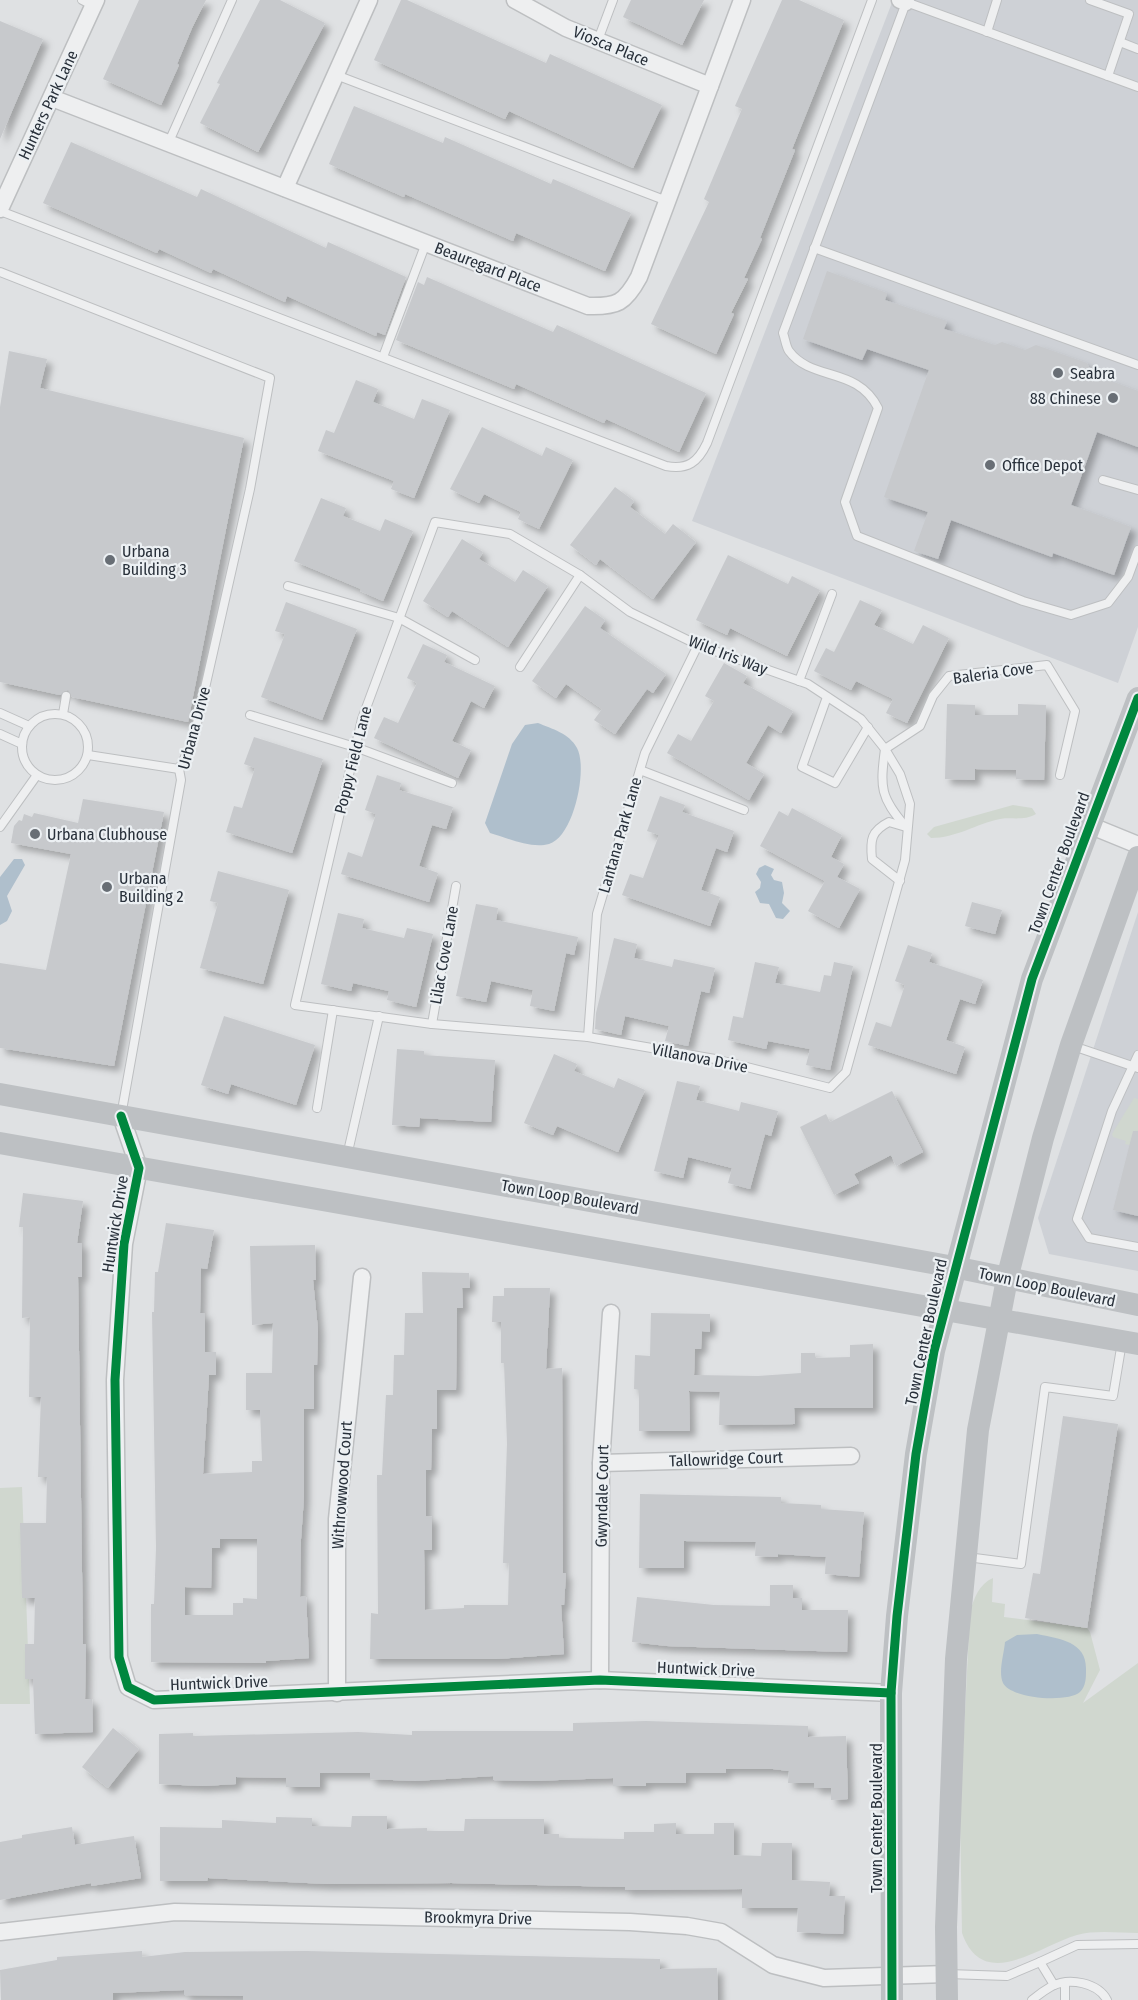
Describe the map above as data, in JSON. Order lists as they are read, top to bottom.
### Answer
{
  "streets": {
    "street": [
      "Viosca Place",
      "Hunters Park Lane",
      "Beauregard Place",
      "Town Center Boulevard",
      "Town Loop Boulevard",
      "Huntwick Drive",
      "Tallowridge Court",
      "Withrowwood Court",
      "Gwyndale Court",
      "Brookmyra Drive"
    ],
    "lane": [
      "Wild Iris Way",
      "Baleria Cove",
      "Urbana Drive",
      "Poppy Field Lane",
      "Lantana Park Lane",
      "Lilac Cove Lane",
      "Villanova Drive"
    ]
  },
  "crossings": [
    ["Viosca Place", "Beauregard Place"],
    ["Hunters Park Lane", "Beauregard Place"],
    ["Wild Iris Way", "Baleria Cove"],
    ["Wild Iris Way", "Poppy Field Lane"],
    ["Wild Iris Way", "Lantana Park Lane"],
    ["Wild Iris Way", "Villanova Drive"],
    ["Urbana Drive", "Town Loop Boulevard"],
    ["Urbana Drive", "Huntwick Drive"],
    ["Poppy Field Lane", "Villanova Drive"],
    ["Lantana Park Lane", "Villanova Drive"],
    ["Town Center Boulevard", "Town Loop Boulevard"],
    ["Town Center Boulevard", "Huntwick Drive"],
    ["Town Center Boulevard", "Brookmyra Drive"],
    ["Lilac Cove Lane", "Villanova Drive"],
    ["Town Loop Boulevard", "Huntwick Drive"],
    ["Huntwick Drive", "Withrowwood Court"],
    ["Huntwick Drive", "Gwyndale Court"],
    ["Tallowridge Court", "Gwyndale Court"]
  ],
  "places": [
    "Seabra",
    "88 Chinese",
    "Office Depot",
    "Urbana Building 3",
    "Urbana Clubhouse",
    "Urbana Building 2"
  ]
}
